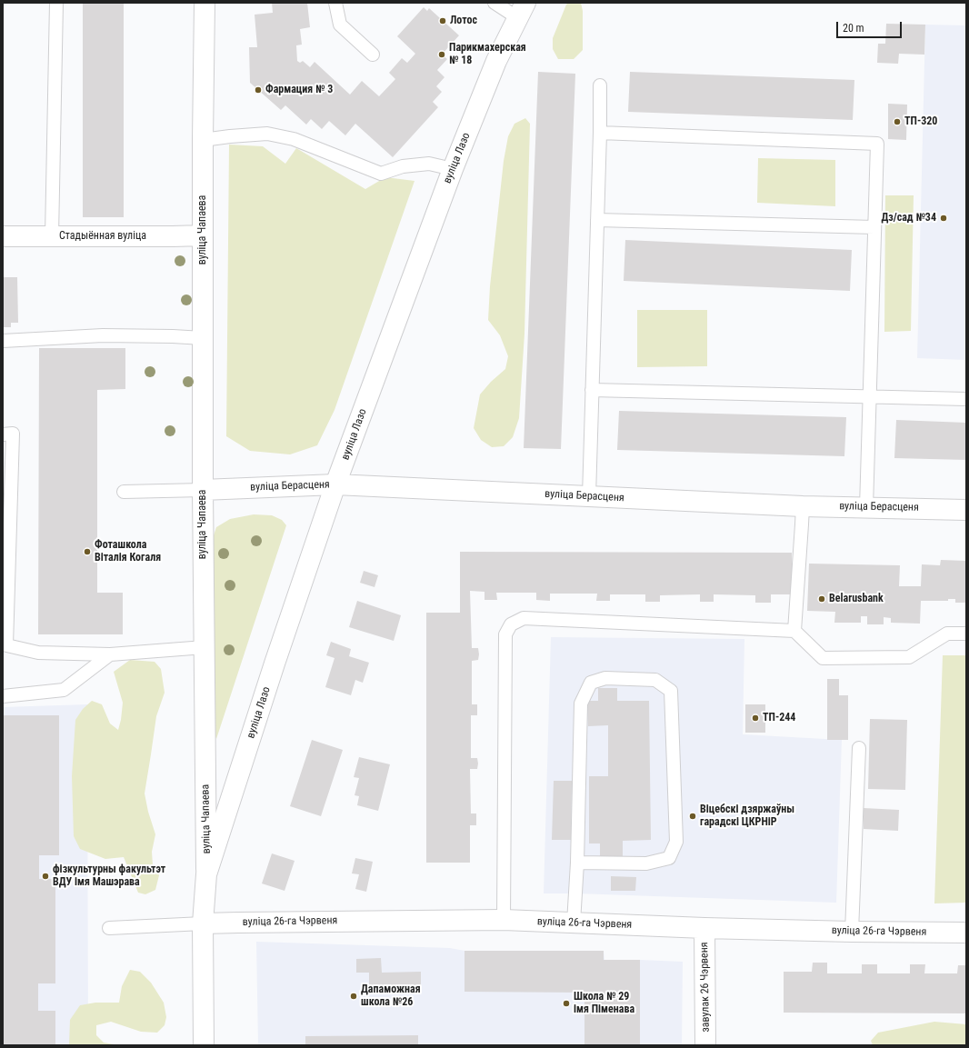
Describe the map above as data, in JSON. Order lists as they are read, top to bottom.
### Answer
{
  "streets": {
    "street": [
      "вуліца Лазо",
      "вуліца Чапаева",
      "Стадыённая вуліца",
      "вуліца Берасценя",
      "вуліца 26-га Чэрвеня",
      "завулак 26 Чэрвеня"
    ]
  },
  "crossings": [
    ["вуліца Лазо", "вуліца Чапаева"],
    ["вуліца Лазо", "вуліца Берасценя"],
    ["вуліца Чапаева", "Стадыённая вуліца"],
    ["вуліца Чапаева", "вуліца Берасценя"],
    ["вуліца Чапаева", "вуліца 26-га Чэрвеня"],
    ["вуліца 26-га Чэрвеня", "завулак 26 Чэрвеня"]
  ],
  "places": [
    "Лотос",
    "Парикмахерская № 18",
    "Фармация № 3",
    "ТП-320",
    "Дз/сад №34",
    "Фоташкола Віталія Когаля",
    "Belarusbank",
    "ТП-244",
    "Віцебскі дзяржаўны гарадскі ЦКРНіР",
    "фізкультурны факультэт ВДУ імя Машэрава",
    "Дапаможная школа №26",
    "Школа № 29 імя Піменава"
  ],
  "scale_bar": "20 m"
}
